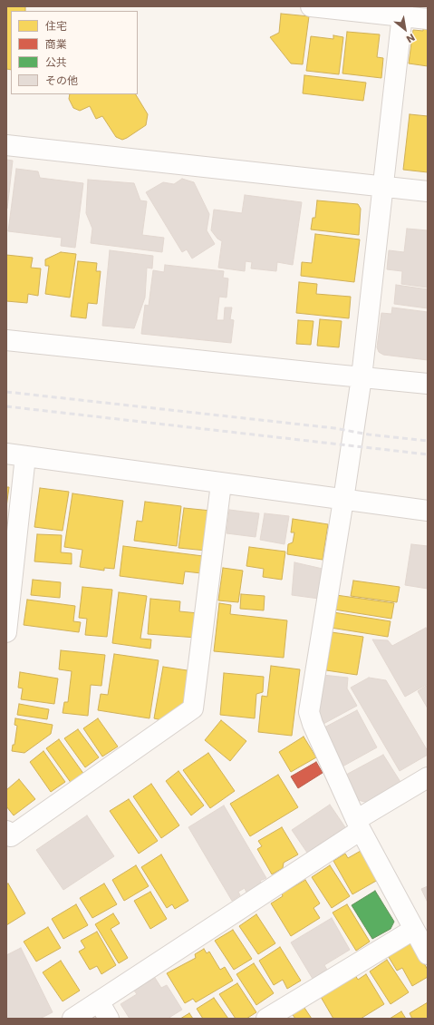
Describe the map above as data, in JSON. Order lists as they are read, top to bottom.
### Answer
{
  "legend": [
    "住宅",
    "商業",
    "公共",
    "その他"
  ],
  "north": "bottom right"
}
